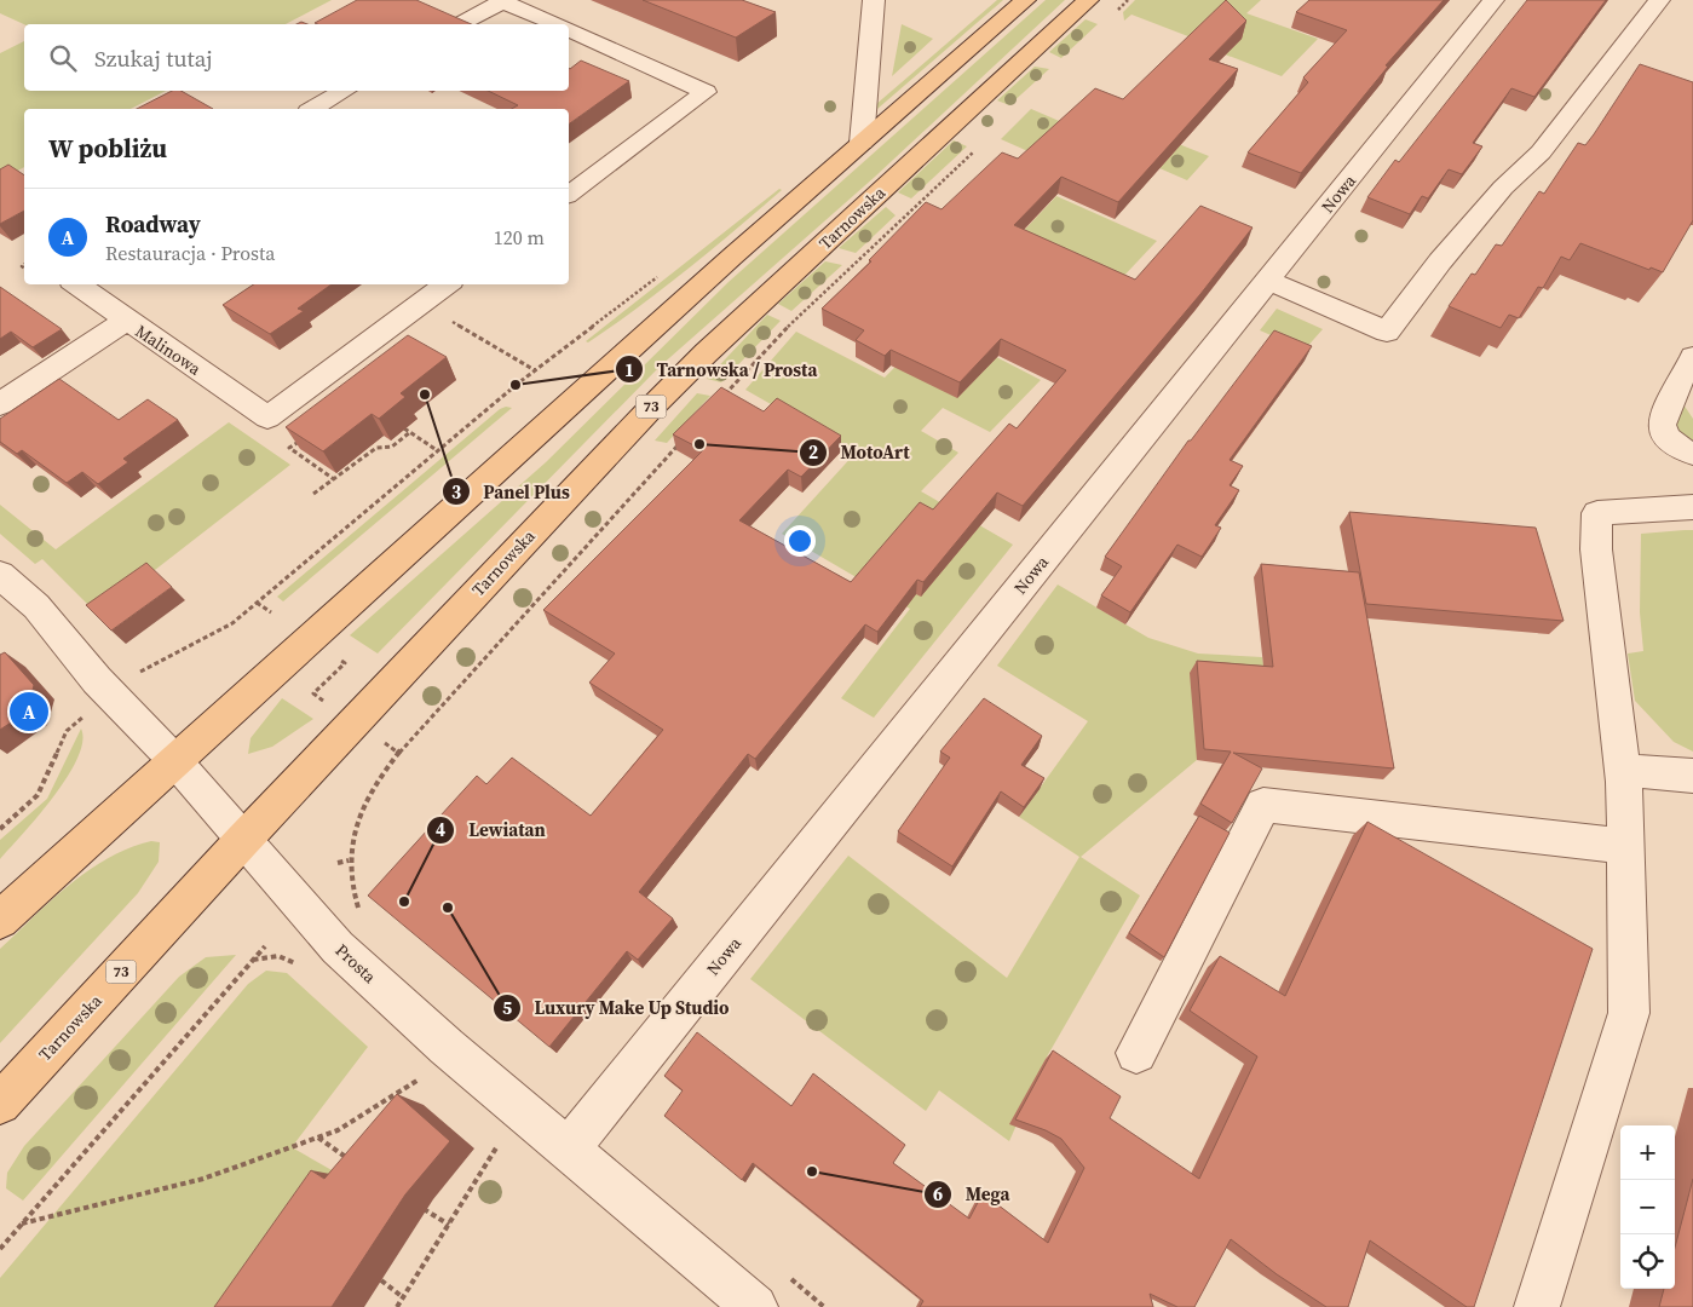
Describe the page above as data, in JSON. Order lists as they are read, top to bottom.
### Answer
{
  "streets": {
    "main road": ["Tarnowska", "73"],
    "street": ["Nowa", "Malinowa", "Prosta"]
  },
  "crossings": [
    ["Nowa", "Prosta"],
    ["Tarnowska", "Prosta"]
  ],
  "places": [
    "Tarnowska / Prosta",
    "Panel Plus",
    "MotoArt",
    "Lewiatan",
    "Luxury Make Up Studio",
    "Mega"
  ],
  "page": {
    "search": "Szukaj tutaj",
    "heading": "W pobliżu",
    "list": [
      {
        "mark": "A",
        "name": "Roadway",
        "note": "Restauracja · Prosta",
        "value": "120 m"
      }
    ],
    "pins": "A",
    "map_buttons": ["+", "−"]
  }
}
